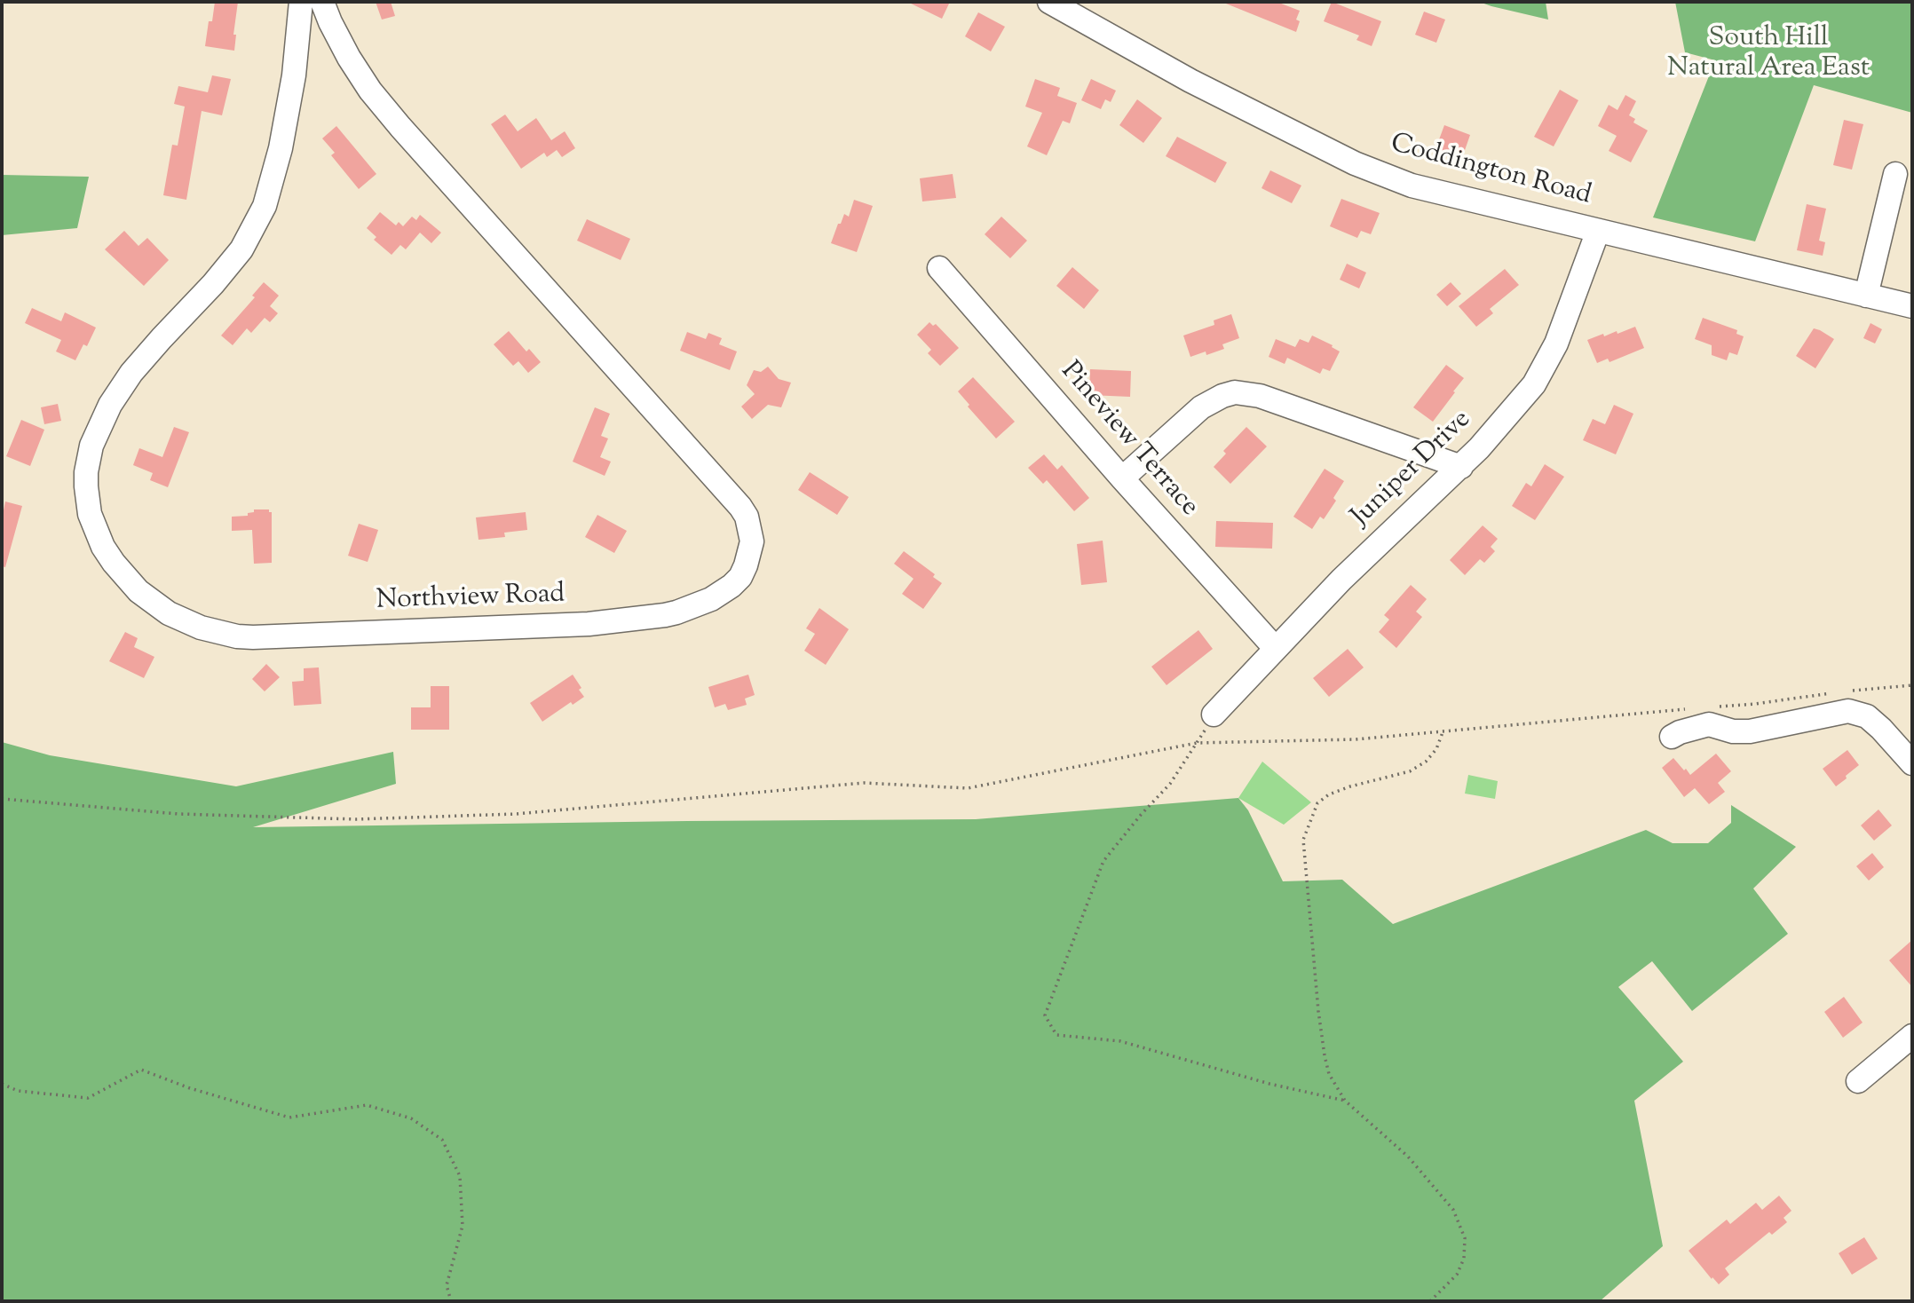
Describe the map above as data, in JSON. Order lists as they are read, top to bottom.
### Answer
{
  "streets": {
    "street": [
      "Coddington Road",
      "Pineview Terrace",
      "Juniper Drive",
      "Northview Road"
    ]
  },
  "crossings": [
    ["Coddington Road", "Juniper Drive"],
    ["Pineview Terrace", "Juniper Drive"]
  ],
  "parks": ["South Hill Natural Area East"]
}
